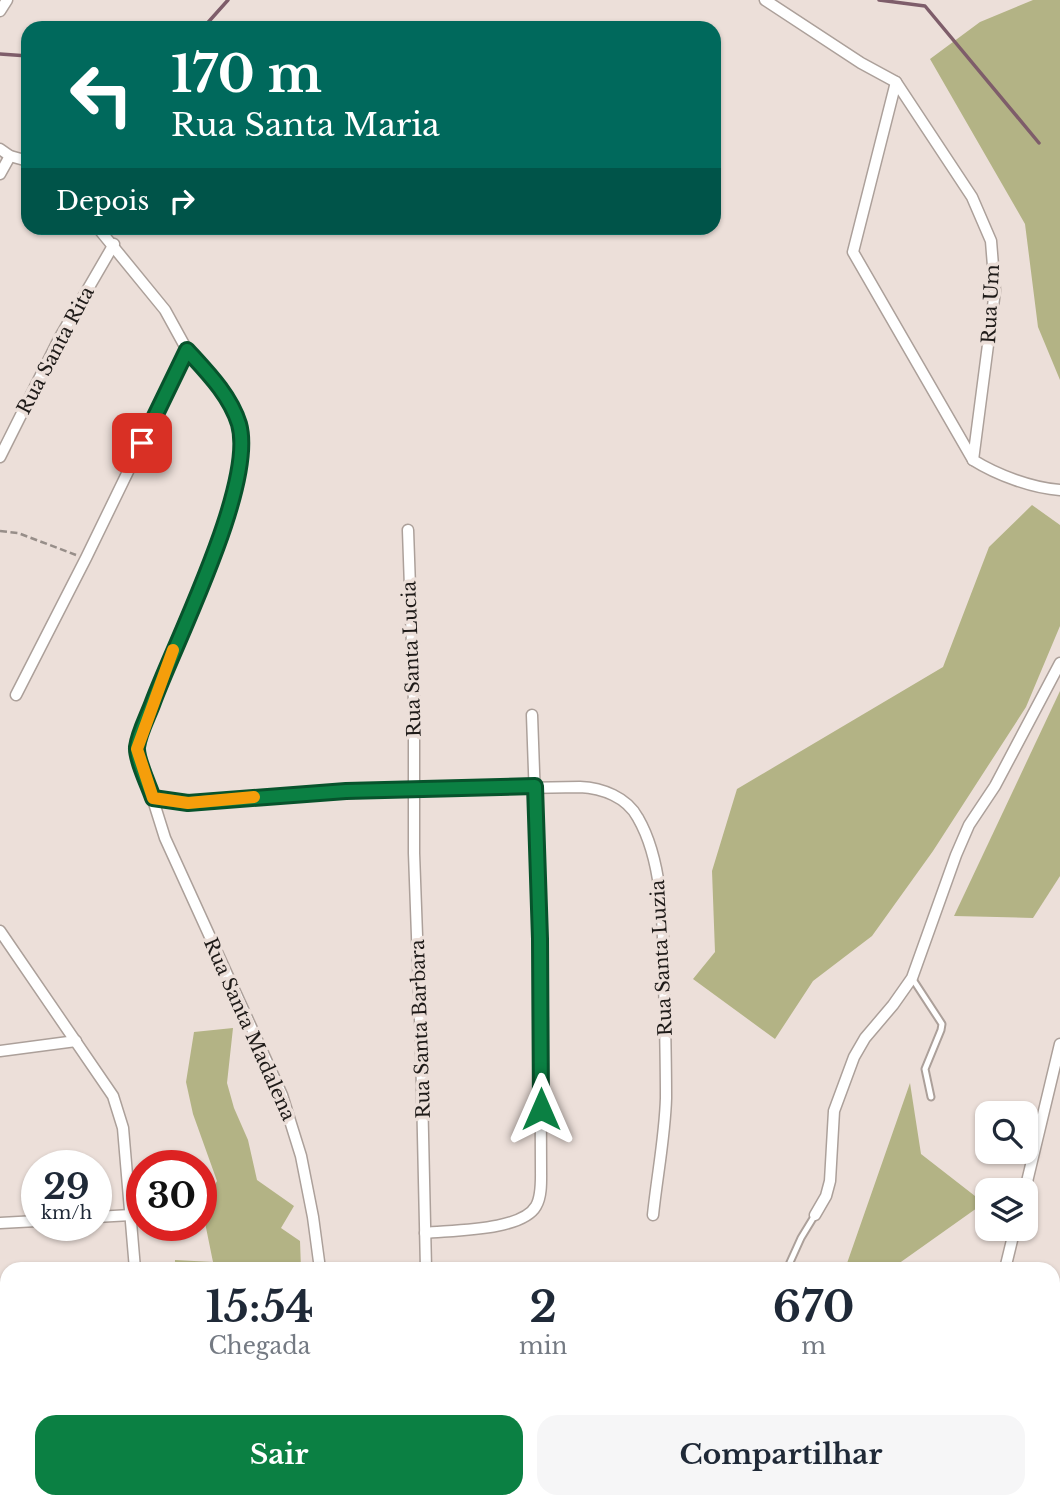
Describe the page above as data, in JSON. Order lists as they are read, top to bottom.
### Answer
{
  "streets": {
    "street": [
      "Rua Um",
      "Rua Santa Rita",
      "Rua Santa Lucia",
      "Rua Santa Luzia",
      "Rua Santa Madalena",
      "Rua Santa Barbara"
    ]
  },
  "crossings": [
    ["Rua Santa Rita", "Rua Santa Madalena"],
    ["Rua Santa Lucia", "Rua Santa Luzia"],
    ["Rua Santa Lucia", "Rua Santa Barbara"],
    ["Rua Santa Luzia", "Rua Santa Madalena"],
    ["Rua Santa Luzia", "Rua Santa Barbara"]
  ],
  "page": {
    "turn": ["170 m", "Rua Santa Maria"],
    "then": "Depois",
    "speed": "29 km/h",
    "limit": "30",
    "eta": [
      "15:54",
      "Chegada",
      "2",
      "min",
      "670",
      "m"
    ],
    "buttons": ["Sair", "Compartilhar"]
  }
}
